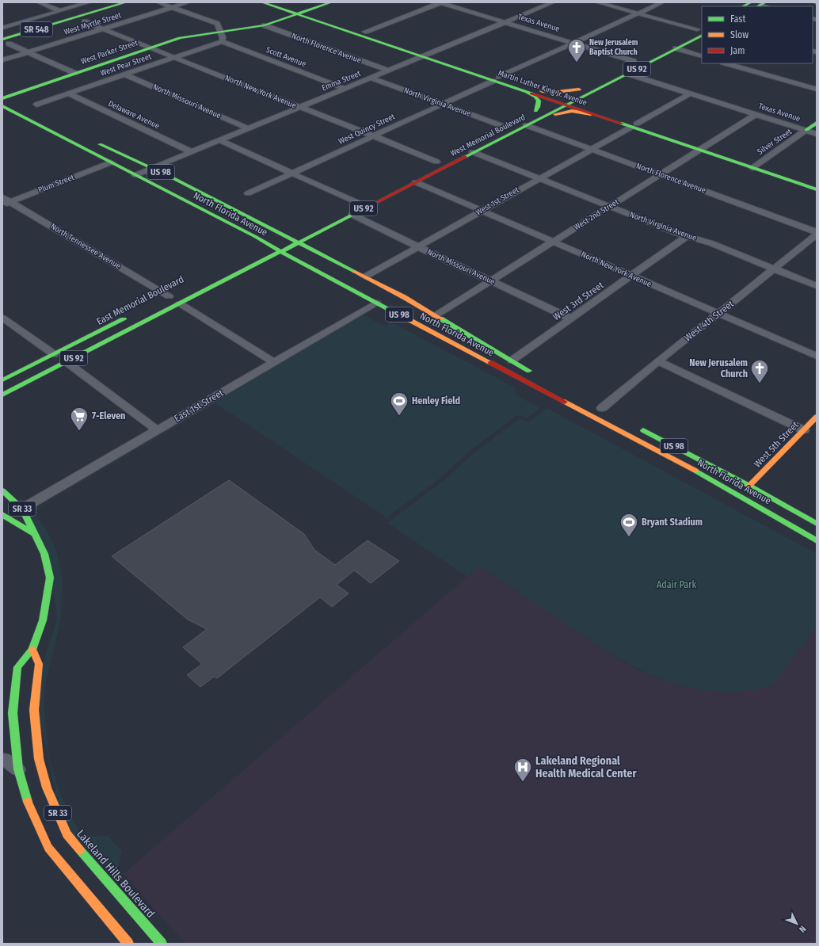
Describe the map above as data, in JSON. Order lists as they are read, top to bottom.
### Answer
{
  "streets": {
    "main road": [
      "SR 548",
      "West Parker Street",
      "US 92",
      "Martin Luther King Jr. Avenue",
      "West Memorial Boulevard",
      "US 98",
      "North Florida Avenue",
      "East Memorial Boulevard",
      "West 5th Street",
      "SR 33",
      "Lakeland Hills Boulevard"
    ],
    "street": [
      "Texas Avenue",
      "West Myrtle Street",
      "North Florence Avenue",
      "Scott Avenue",
      "West Pear Street",
      "Emma Street",
      "North New York Avenue",
      "North Missouri Avenue",
      "North Virginia Avenue",
      "Delaware Avenue",
      "West Quincy Street",
      "Silver Street",
      "Plum Street",
      "West 1st Street",
      "West 2nd Street",
      "North Tennessee Avenue",
      "West 3rd Street",
      "West 4th Street",
      "East 1st Street"
    ]
  },
  "crossings": [
    ["Texas Avenue", "US 92"],
    ["Texas Avenue", "Emma Street"],
    ["Texas Avenue", "West Quincy Street"],
    ["Texas Avenue", "West Memorial Boulevard"],
    ["Texas Avenue", "Silver Street"],
    ["Texas Avenue", "West 1st Street"],
    ["Texas Avenue", "West 2nd Street"],
    ["West Myrtle Street", "North New York Avenue"],
    ["North Florence Avenue", "Emma Street"],
    ["North Florence Avenue", "West Memorial Boulevard"],
    ["North Florence Avenue", "West 1st Street"],
    ["North Florence Avenue", "West 2nd Street"],
    ["West Parker Street", "North New York Avenue"],
    ["Scott Avenue", "West Pear Street"],
    ["Scott Avenue", "Emma Street"],
    ["West Pear Street", "North New York Avenue"],
    ["West Pear Street", "North Missouri Avenue"],
    ["West Pear Street", "Delaware Avenue"],
    ["US 92", "West Memorial Boulevard"],
    ["US 92", "North Florida Avenue"],
    ["Emma Street", "Martin Luther King Jr. Avenue"],
    ["Emma Street", "North New York Avenue"],
    ["Emma Street", "North Missouri Avenue"],
    ["Emma Street", "North Virginia Avenue"],
    ["Emma Street", "Delaware Avenue"],
    ["Emma Street", "North Florida Avenue"],
    ["Martin Luther King Jr. Avenue", "West Quincy Street"],
    ["Martin Luther King Jr. Avenue", "West Memorial Boulevard"],
    ["Martin Luther King Jr. Avenue", "Silver Street"],
    ["Martin Luther King Jr. Avenue", "West 1st Street"],
    ["Martin Luther King Jr. Avenue", "West 2nd Street"],
    ["North New York Avenue", "West Quincy Street"],
    ["North New York Avenue", "West Memorial Boulevard"],
    ["North New York Avenue", "West 1st Street"],
    ["North New York Avenue", "West 2nd Street"],
    ["North New York Avenue", "West 3rd Street"],
    ["North New York Avenue", "West 4th Street"],
    ["North Missouri Avenue", "West Memorial Boulevard"],
    ["North Missouri Avenue", "West 1st Street"],
    ["North Missouri Avenue", "West 2nd Street"],
    ["North Missouri Avenue", "West 3rd Street"],
    ["North Virginia Avenue", "West Quincy Street"],
    ["North Virginia Avenue", "West Memorial Boulevard"],
    ["North Virginia Avenue", "West 1st Street"],
    ["North Virginia Avenue", "West 2nd Street"],
    ["North Virginia Avenue", "West 3rd Street"],
    ["North Virginia Avenue", "West 4th Street"],
    ["West Memorial Boulevard", "North Florida Avenue"],
    ["Plum Street", "North Florida Avenue"],
    ["Plum Street", "North Tennessee Avenue"],
    ["West 1st Street", "North Florida Avenue"],
    ["North Florida Avenue", "West 2nd Street"],
    ["North Florida Avenue", "West 3rd Street"],
    ["North Florida Avenue", "East 1st Street"],
    ["North Florida Avenue", "West 5th Street"],
    ["North Tennessee Avenue", "East Memorial Boulevard"],
    ["East 1st Street", "SR 33"],
    ["SR 33", "Lakeland Hills Boulevard"]
  ],
  "parks": ["Adair Park"],
  "places": {
    "church": ["New Jerusalem Baptist Church", "New Jerusalem Church"],
    "sports": ["Henley Field", "Bryant Stadium"],
    "supermarket": ["7-Eleven"],
    "hospital": ["Lakeland Regional Health Medical Center"]
  },
  "legend": ["Fast", "Slow", "Jam"],
  "north": "bottom right"
}
